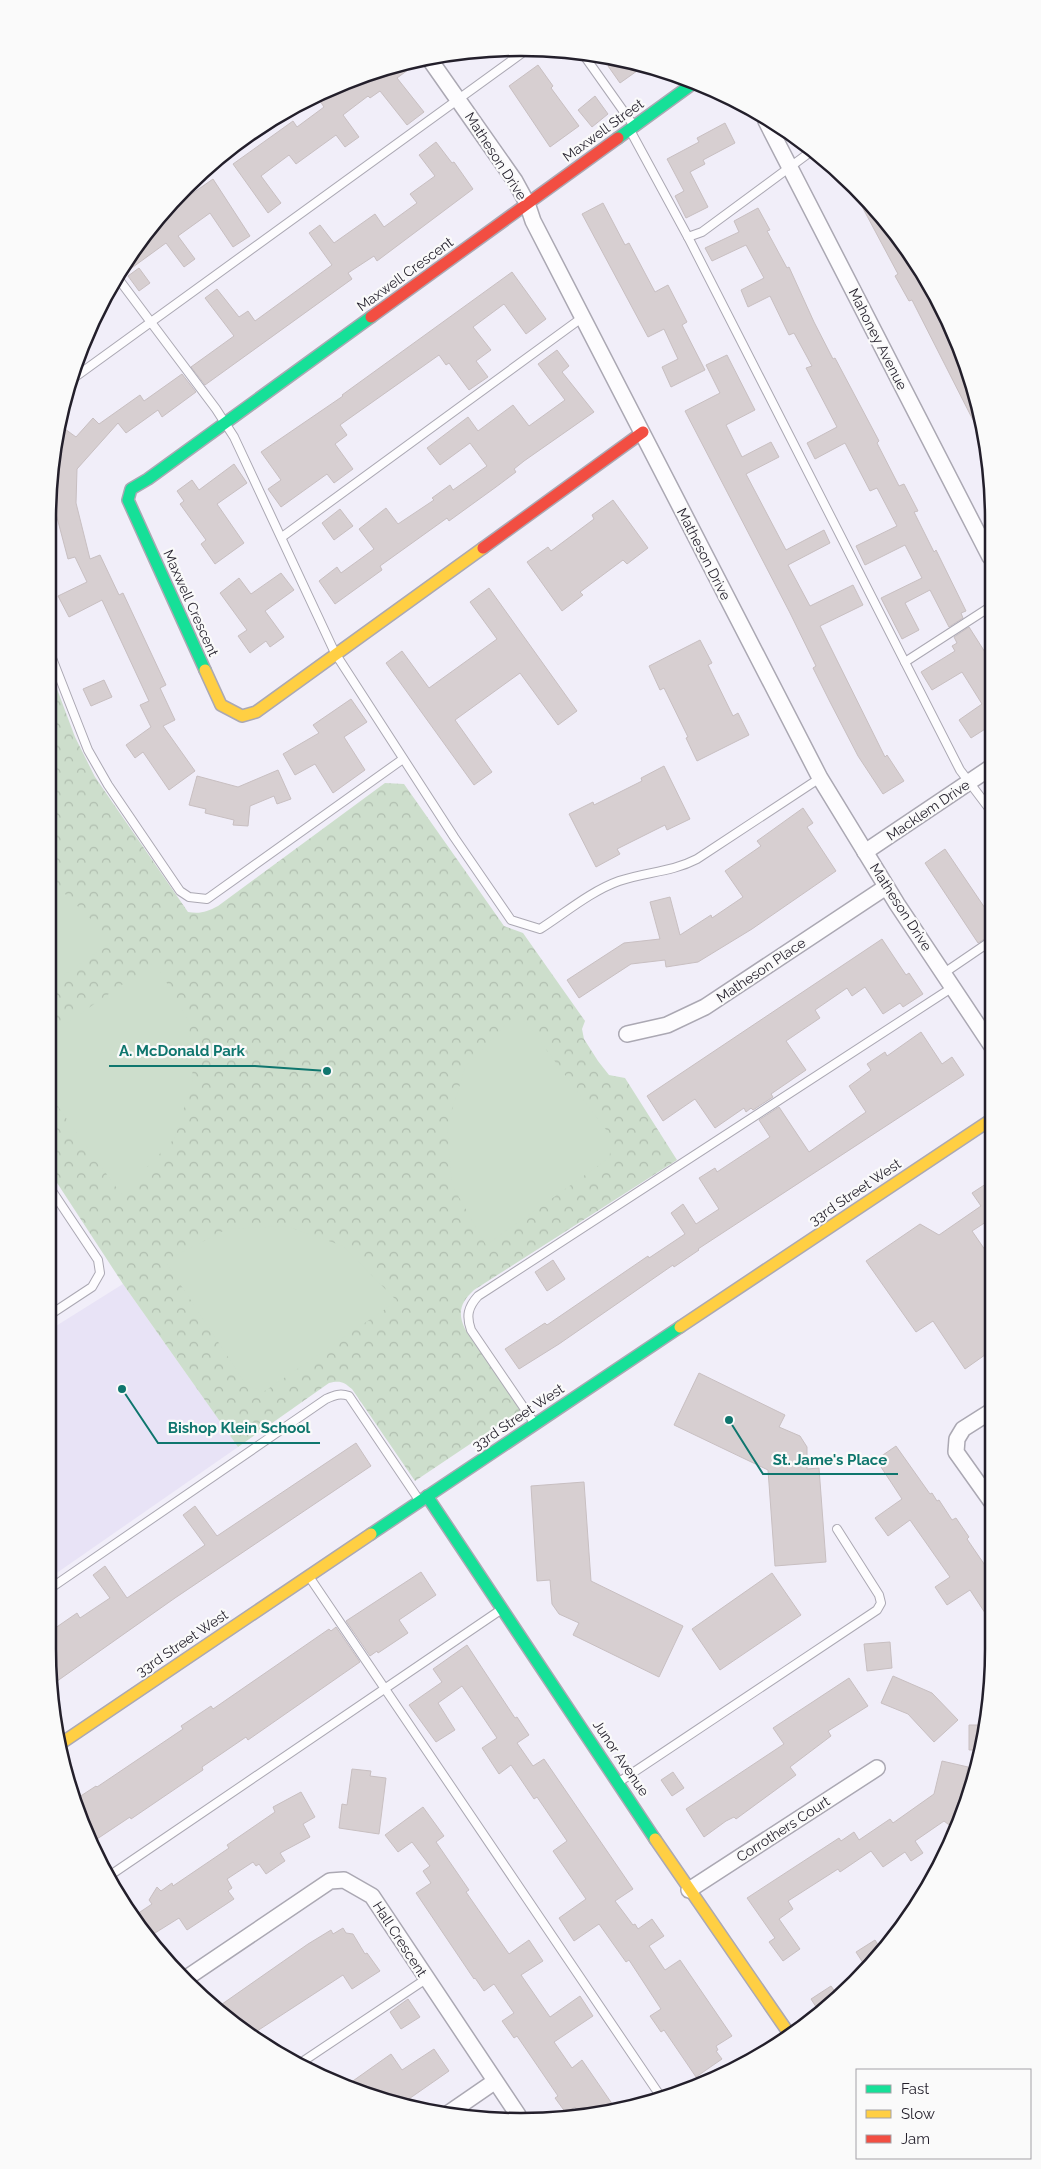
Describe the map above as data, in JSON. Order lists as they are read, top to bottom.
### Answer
{
  "streets": {
    "street": [
      "Maxwell Street",
      "Matheson Drive",
      "Maxwell Crescent",
      "Mahoney Avenue",
      "Macklem Drive",
      "Matheson Place",
      "33rd Street West",
      "Junor Avenue",
      "Corrothers Court",
      "Hall Crescent"
    ]
  },
  "crossings": [
    ["Maxwell Street", "Matheson Drive"],
    ["Maxwell Street", "Maxwell Crescent"],
    ["Matheson Drive", "Maxwell Crescent"],
    ["Matheson Drive", "Macklem Drive"],
    ["Matheson Drive", "Matheson Place"],
    ["33rd Street West", "Junor Avenue"],
    ["Junor Avenue", "Corrothers Court"]
  ],
  "places": ["A. McDonald Park", "Bishop Klein School", "St. Jame's Place"],
  "legend": ["Fast", "Slow", "Jam"]
}
